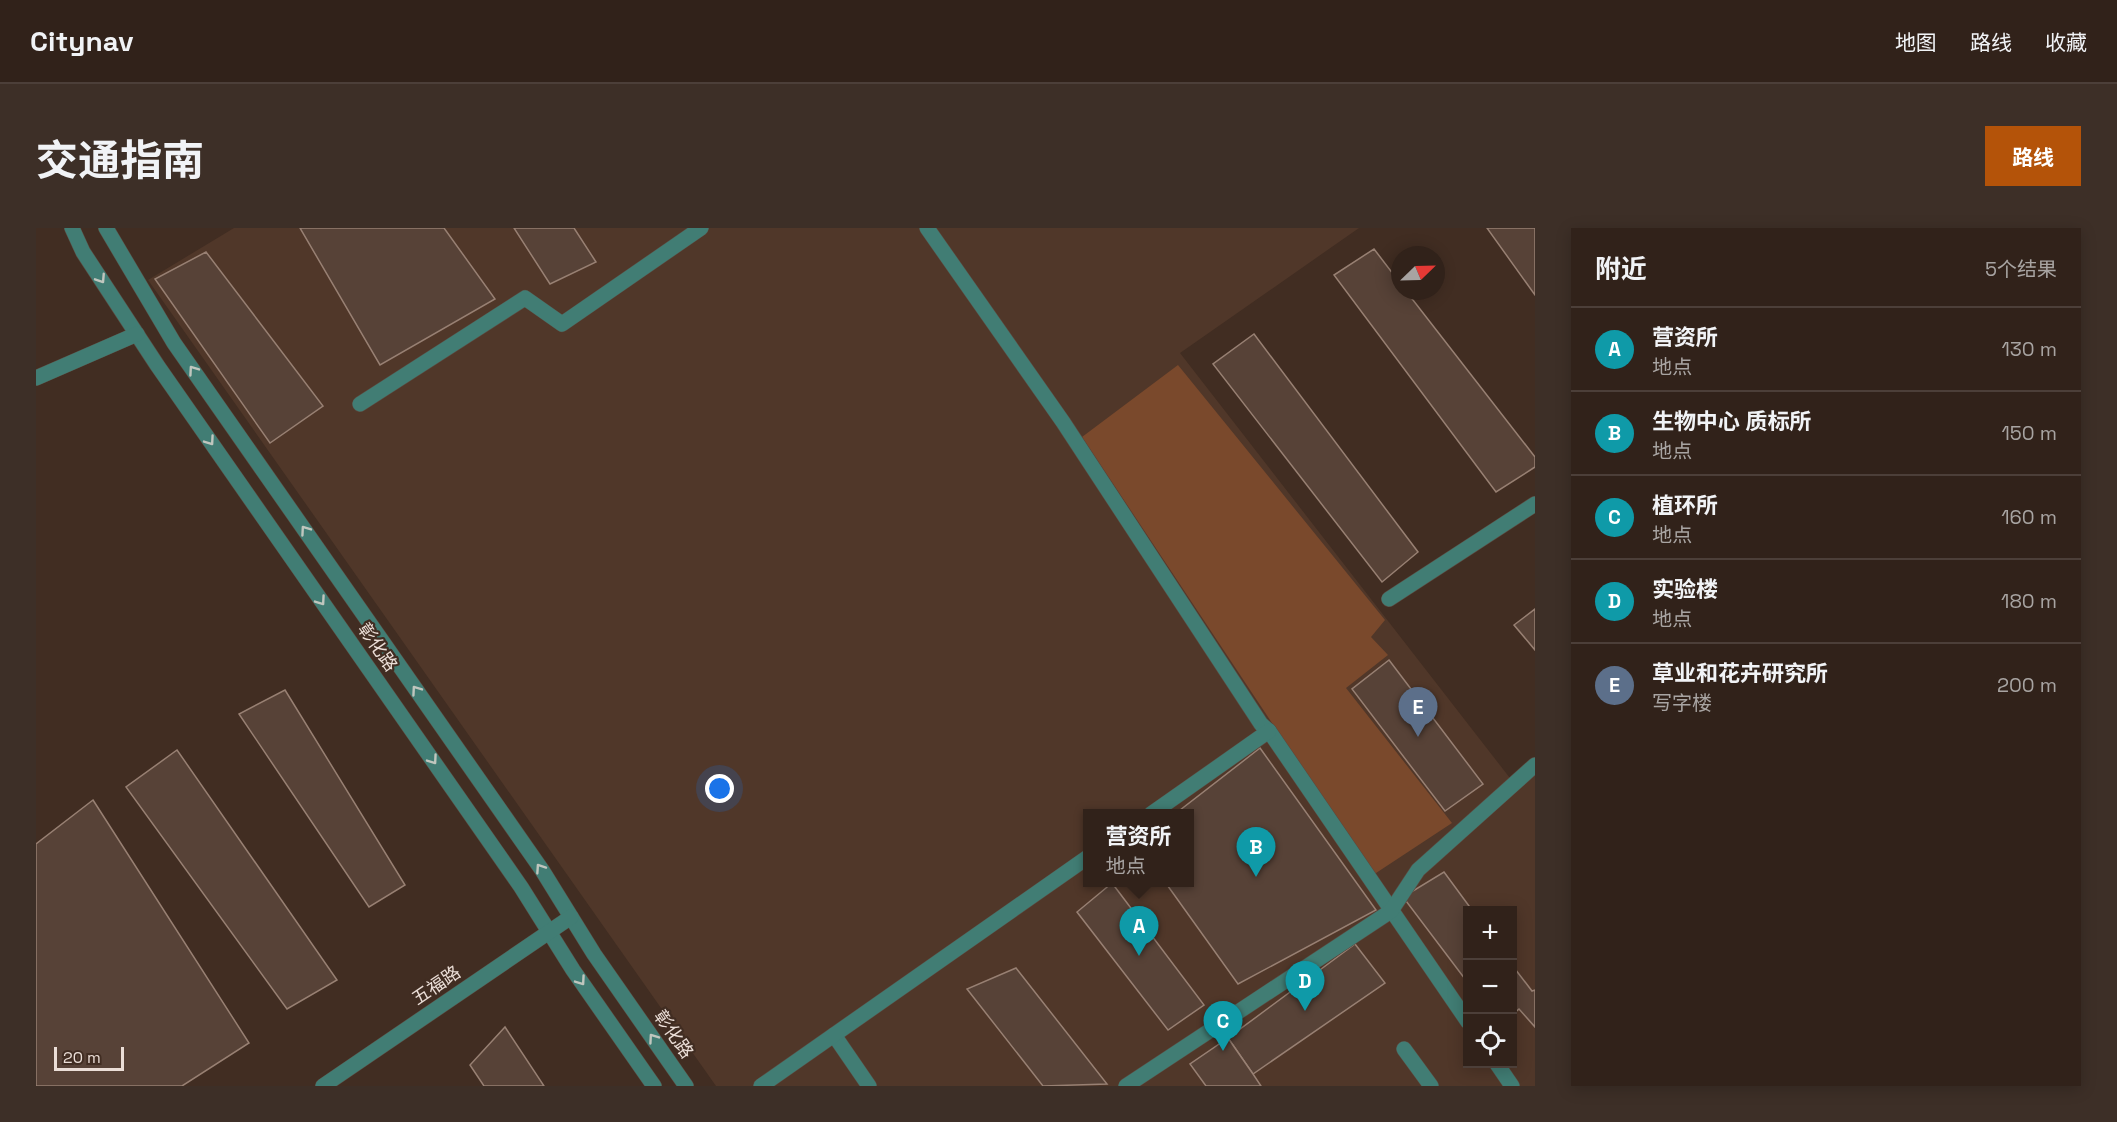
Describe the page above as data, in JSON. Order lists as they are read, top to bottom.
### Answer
{
  "streets": {
    "street": ["彰化路", "五福路"]
  },
  "crossings": [
    ["彰化路", "五福路"]
  ],
  "scale_bar": "20 m",
  "north": "top right",
  "page": {
    "header": "Citynav",
    "nav": ["地图", "路线", "收藏"],
    "title": "交通指南",
    "buttons": "路线",
    "heading": ["附近", "5个结果"],
    "list": [
      {
        "mark": "A",
        "name": "营资所",
        "note": "地点",
        "value": "130 m"
      },
      {
        "mark": "B",
        "name": "生物中心 质标所",
        "note": "地点",
        "value": "150 m"
      },
      {
        "mark": "C",
        "name": "植环所",
        "note": "地点",
        "value": "160 m"
      },
      {
        "mark": "D",
        "name": "实验楼",
        "note": "地点",
        "value": "180 m"
      },
      {
        "mark": "E",
        "name": "草业和花卉研究所",
        "note": "写字楼",
        "value": "200 m"
      }
    ],
    "pins": [
      "E",
      "B",
      "A",
      "D",
      "C"
    ],
    "popup": ["营资所", "地点"],
    "map_buttons": ["+", "−"],
    "scale": "20 m"
  }
}
